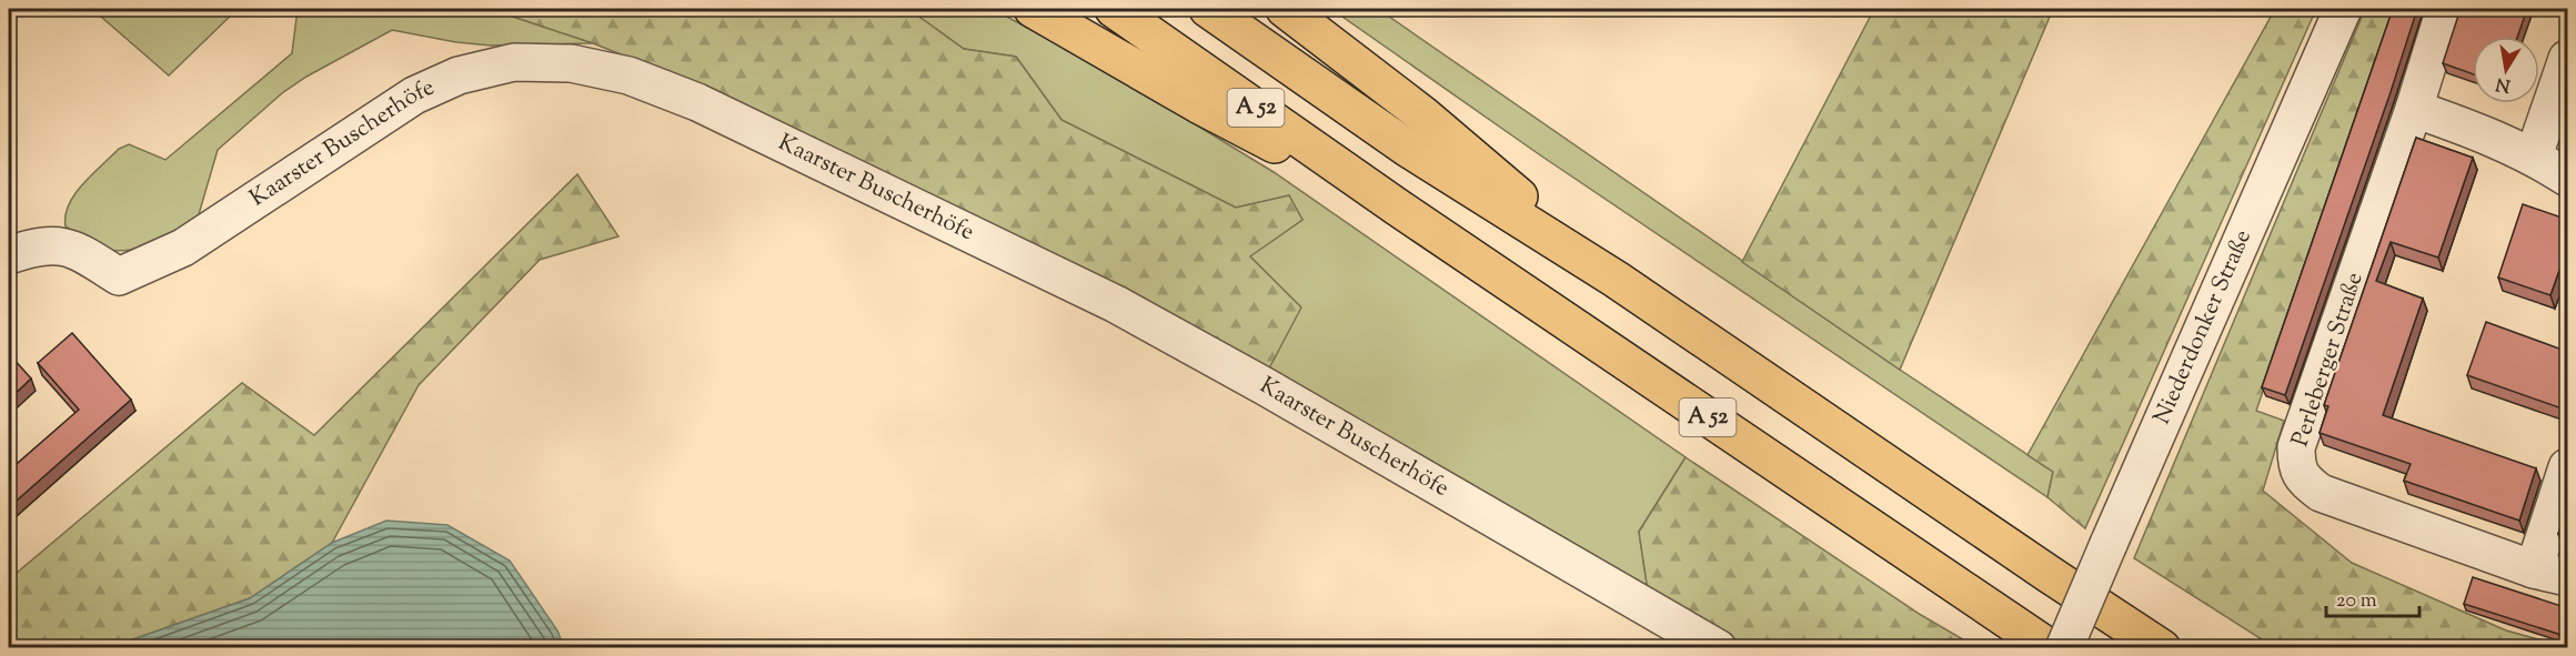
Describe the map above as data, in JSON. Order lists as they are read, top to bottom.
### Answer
{
  "streets": {
    "highway": ["A 52"],
    "street": ["Kaarster Buscherhöfe", "Niederdonker Straße", "Perleberger Straße"]
  },
  "scale_bar": "20 m",
  "north": "bottom"
}
